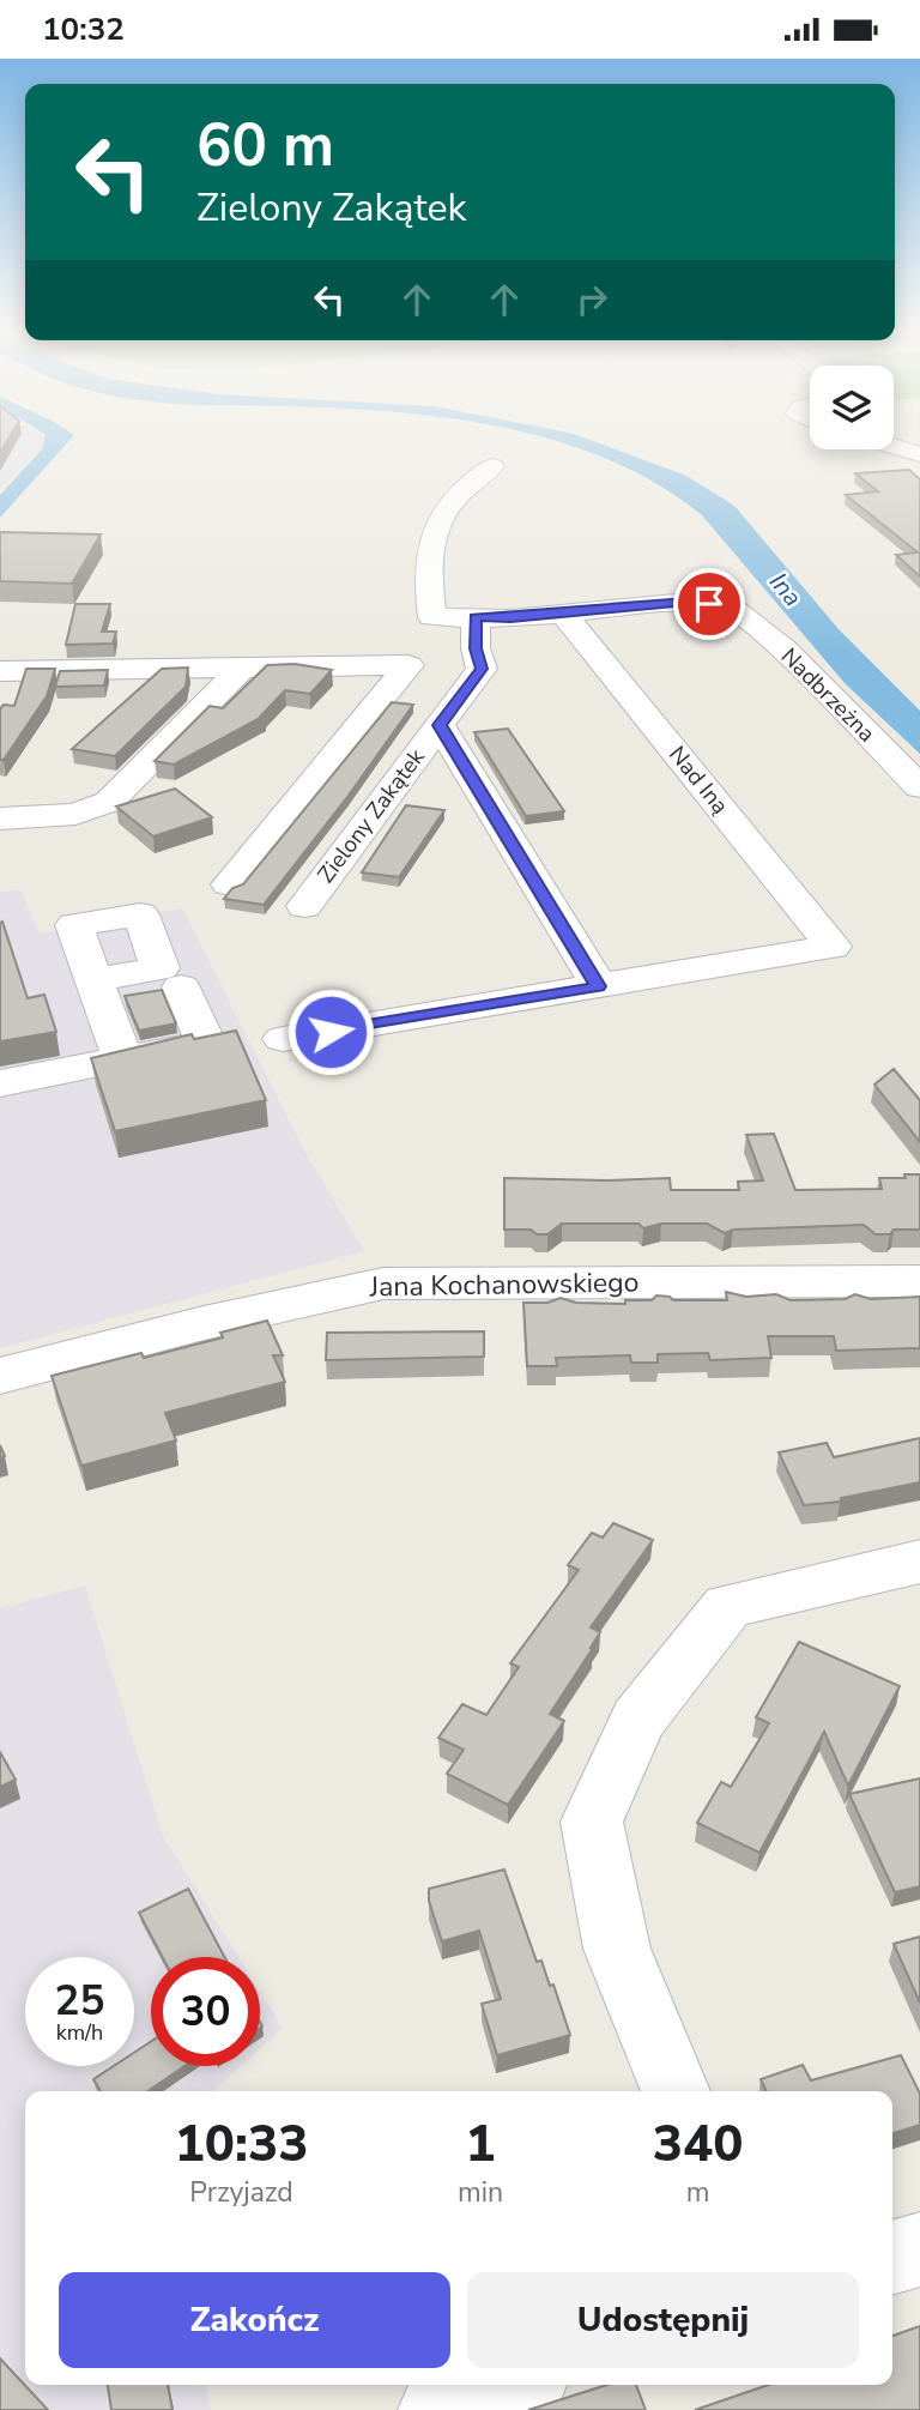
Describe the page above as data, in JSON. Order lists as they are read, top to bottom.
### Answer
{
  "streets": {
    "street": [
      "Nadbrzeżna",
      "Nad Iną",
      "Zielony Zakątek",
      "Jana Kochanowskiego"
    ]
  },
  "crossings": [
    ["Nadbrzeżna", "Nad Iną"],
    ["Nad Iną", "Zielony Zakątek"]
  ],
  "water": ["Ina"],
  "page": {
    "status": "10:32",
    "turn": ["60 m", "Zielony Zakątek"],
    "speed": "25 km/h",
    "limit": "30",
    "eta": [
      "10:33",
      "Przyjazd",
      "1",
      "min",
      "340",
      "m"
    ],
    "buttons": ["Zakończ", "Udostępnij"]
  }
}
